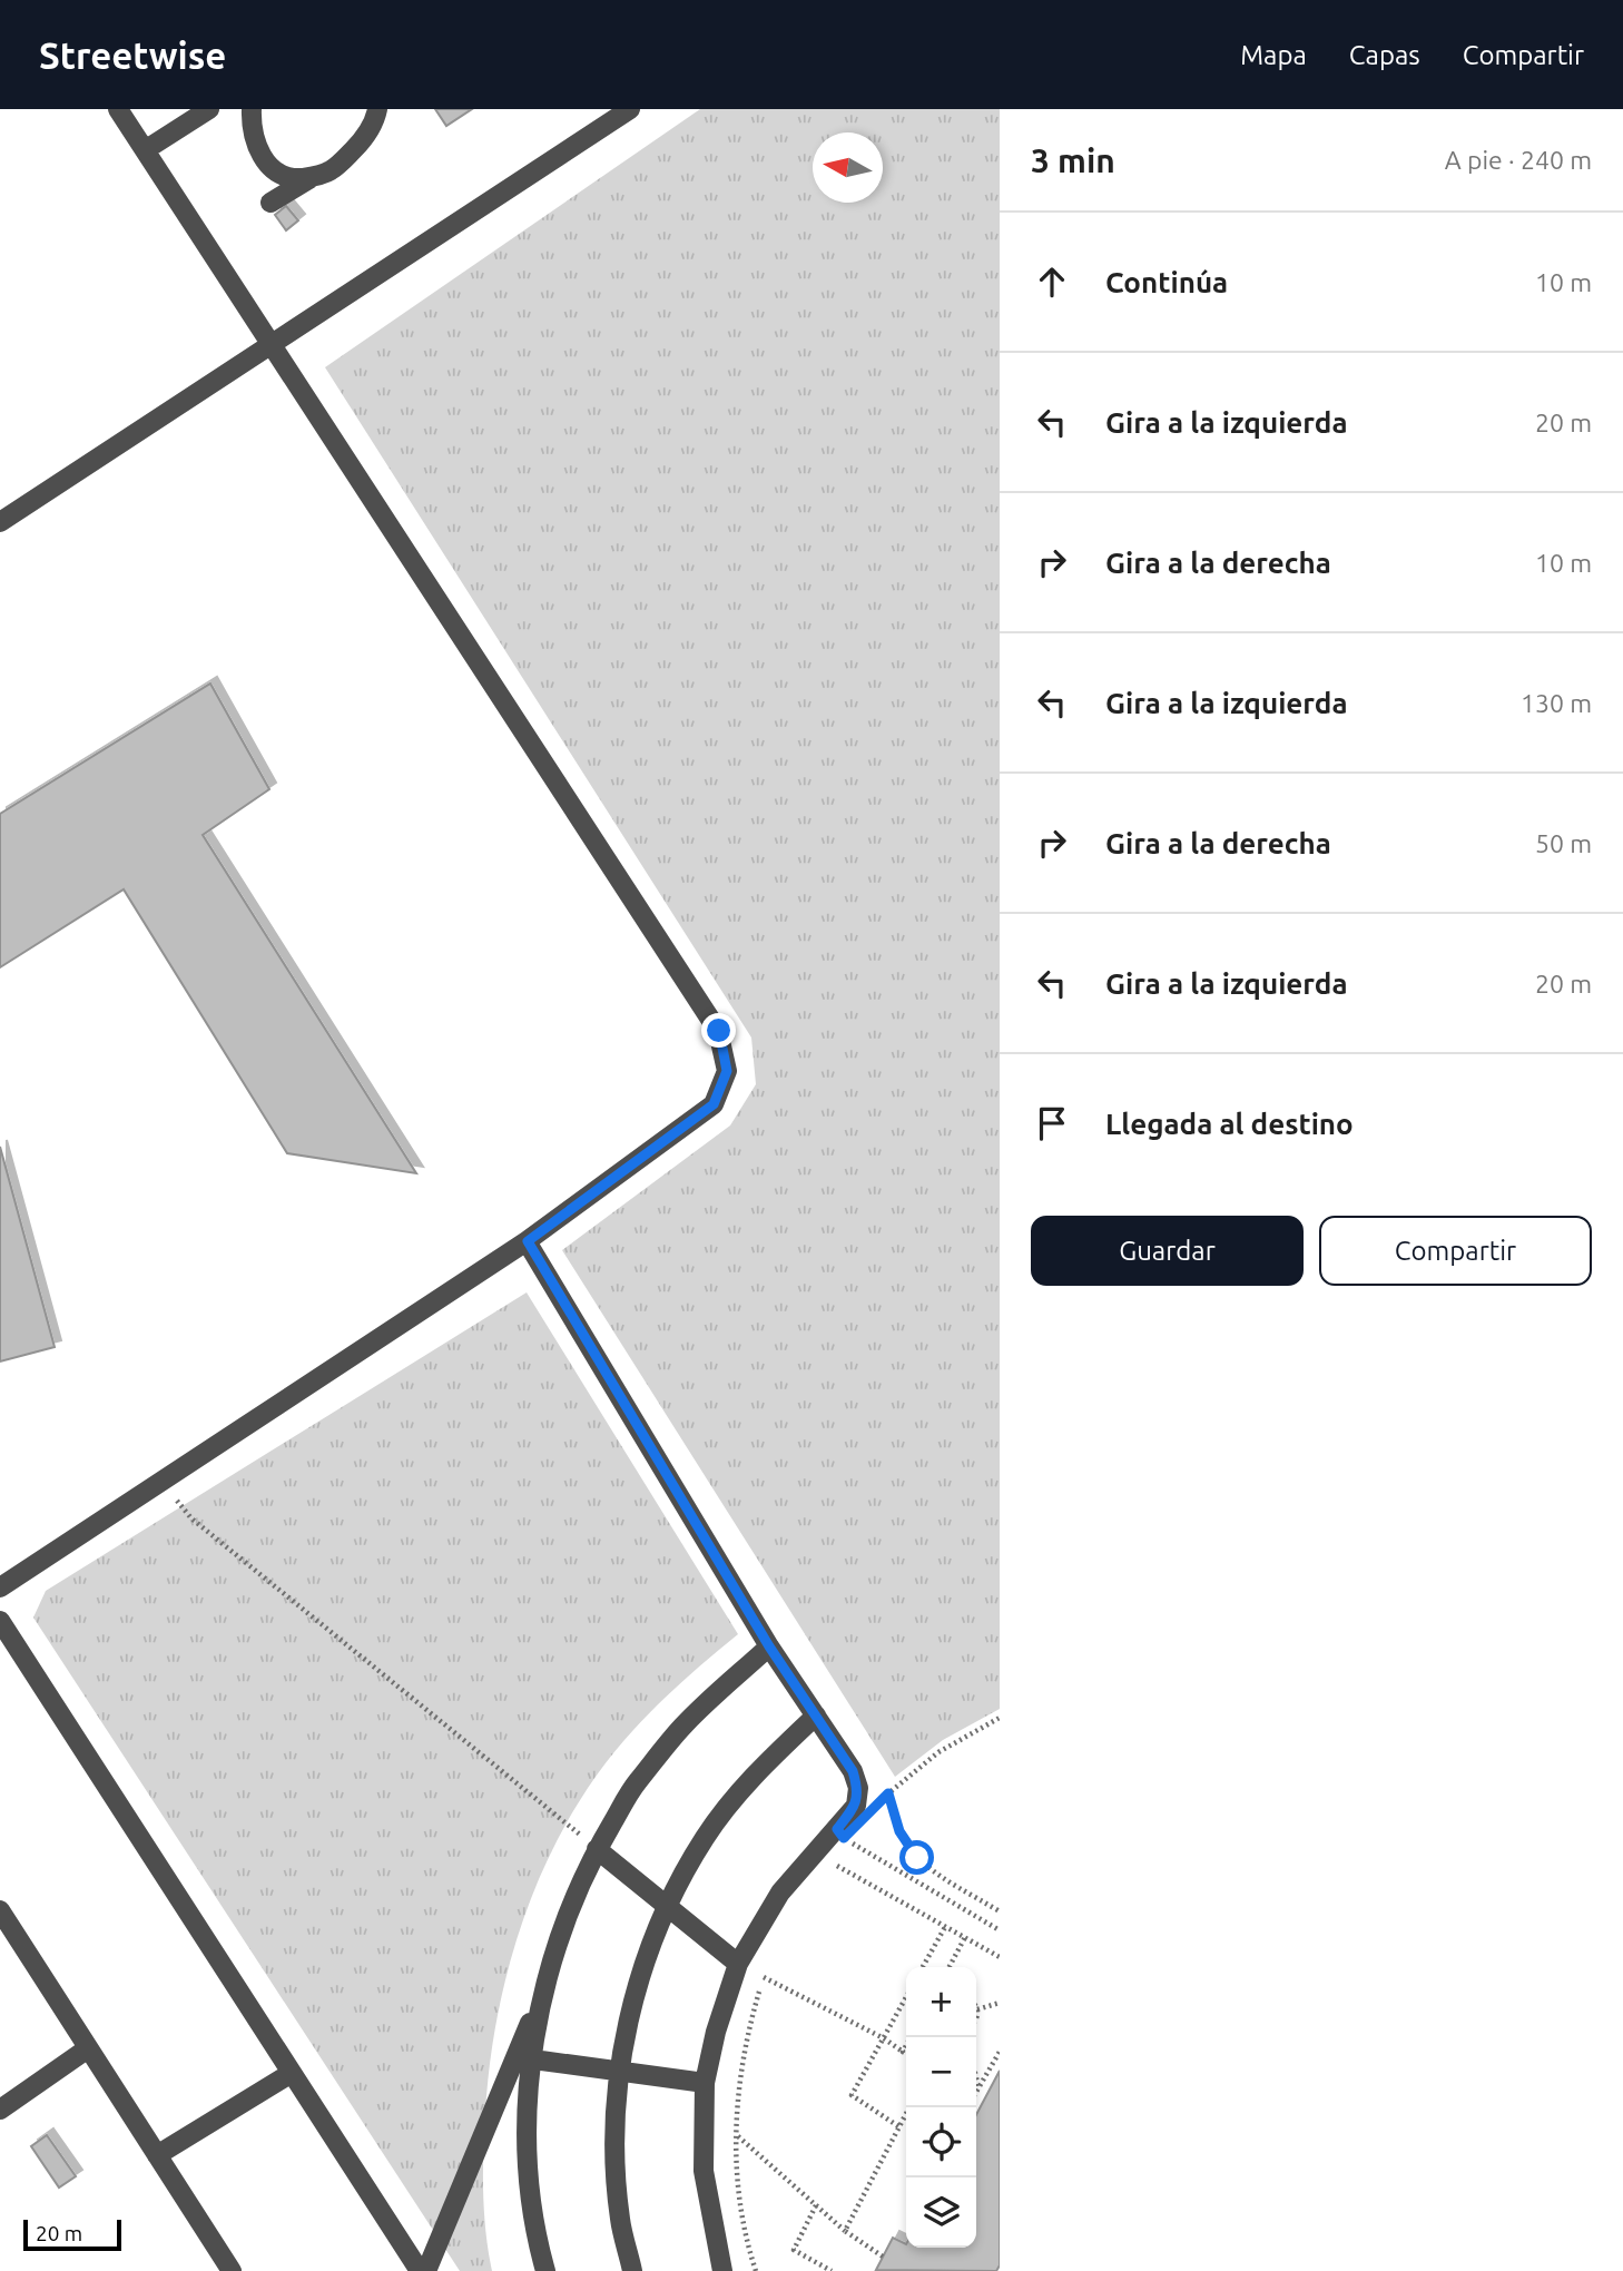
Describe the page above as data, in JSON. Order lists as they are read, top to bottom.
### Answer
{
  "scale_bar": "20 m",
  "north": "left",
  "page": {
    "header": "Streetwise",
    "nav": ["Mapa", "Capas", "Compartir"],
    "heading": ["3 min", "A pie · 240 m"],
    "list": [
      ["Continúa", "10 m"],
      ["Gira a la izquierda", "20 m"],
      ["Gira a la derecha", "10 m"],
      ["Gira a la izquierda", "130 m"],
      ["Gira a la derecha", "50 m"],
      ["Gira a la izquierda", "20 m"],
      "Llegada al destino"
    ],
    "buttons": ["Guardar", "Compartir"],
    "map_buttons": ["+", "−"],
    "scale": "20 m"
  }
}
